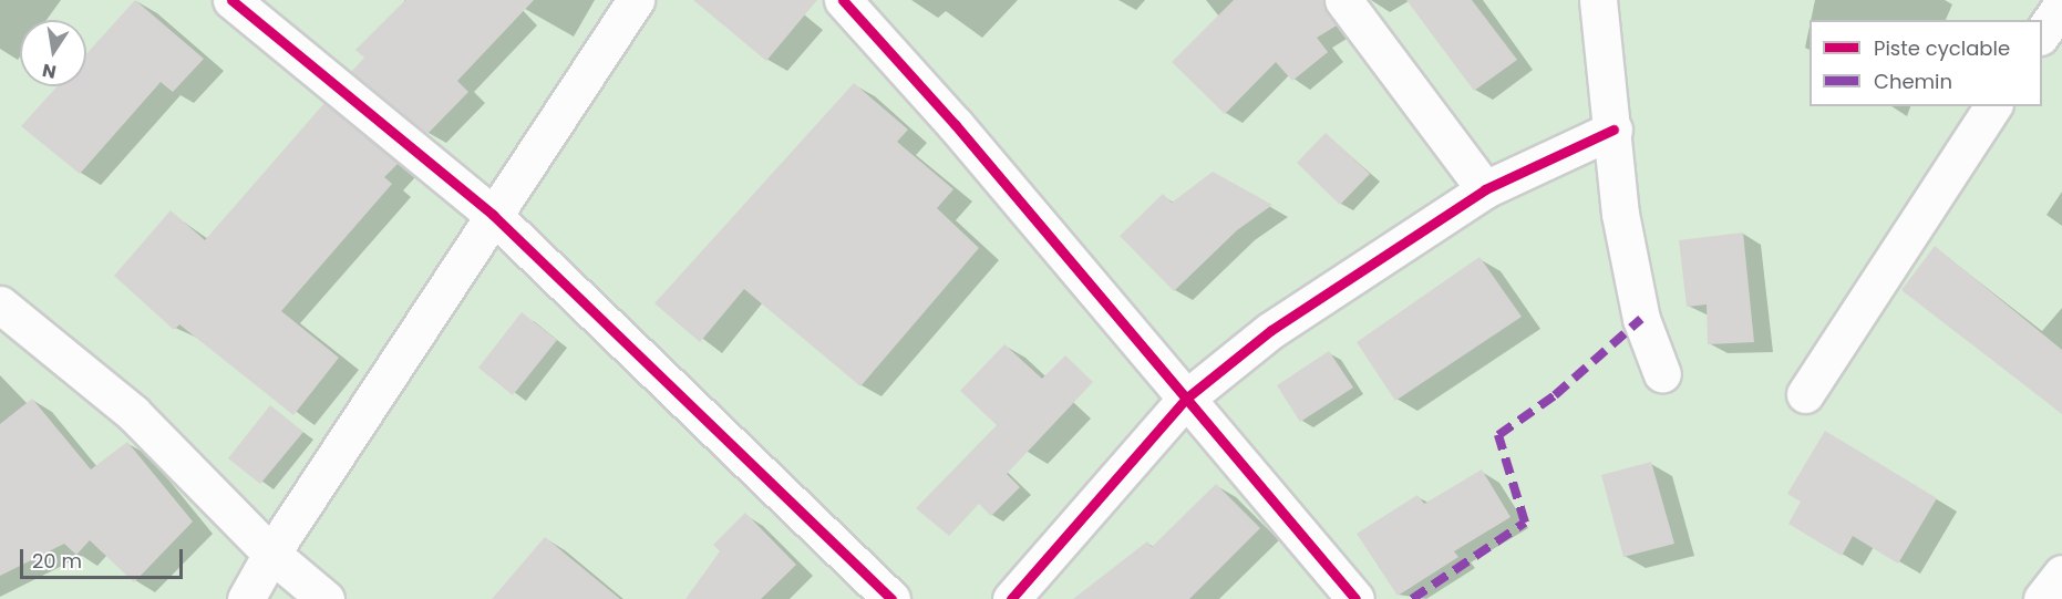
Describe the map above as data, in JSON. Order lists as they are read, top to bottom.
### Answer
{
  "legend": ["Piste cyclable", "Chemin"],
  "scale_bar": "20 m",
  "north": "bottom"
}
